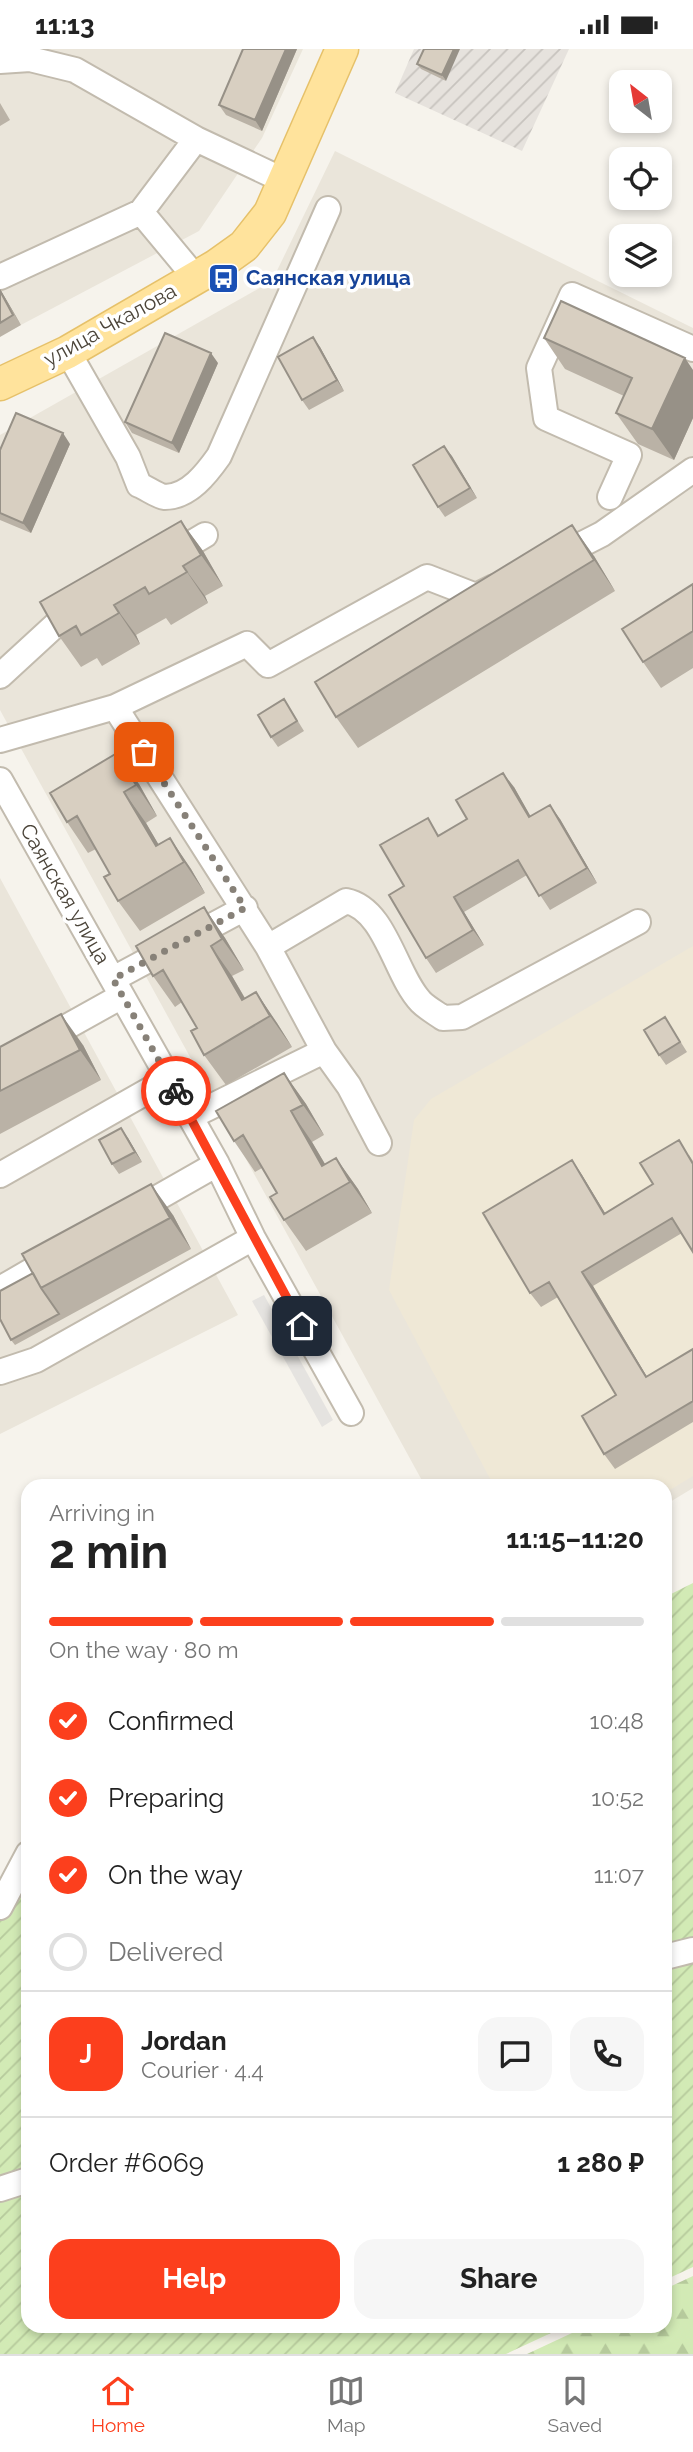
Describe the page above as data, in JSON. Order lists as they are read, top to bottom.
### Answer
{
  "streets": {
    "main road": ["улица Чкалова"],
    "street": ["Саянская улица"]
  },
  "places": {
    "bus stop": ["Саянская улица"]
  },
  "north": "top left",
  "page": {
    "status": "11:13",
    "heading": ["2 min", "Arriving in", "11:15–11:20"],
    "panel": [
      "Jordan",
      "Courier · 4.4",
      "Order #6069",
      "1 280 ₽"
    ],
    "bar": "On the way · 80 m",
    "list": [
      ["Confirmed", "10:48"],
      ["Preparing", "10:52"],
      ["On the way", "11:07"],
      "Delivered"
    ],
    "round": "J",
    "buttons": ["Help", "Share"],
    "tabs": ["Home", "Map", "Saved"]
  }
}
